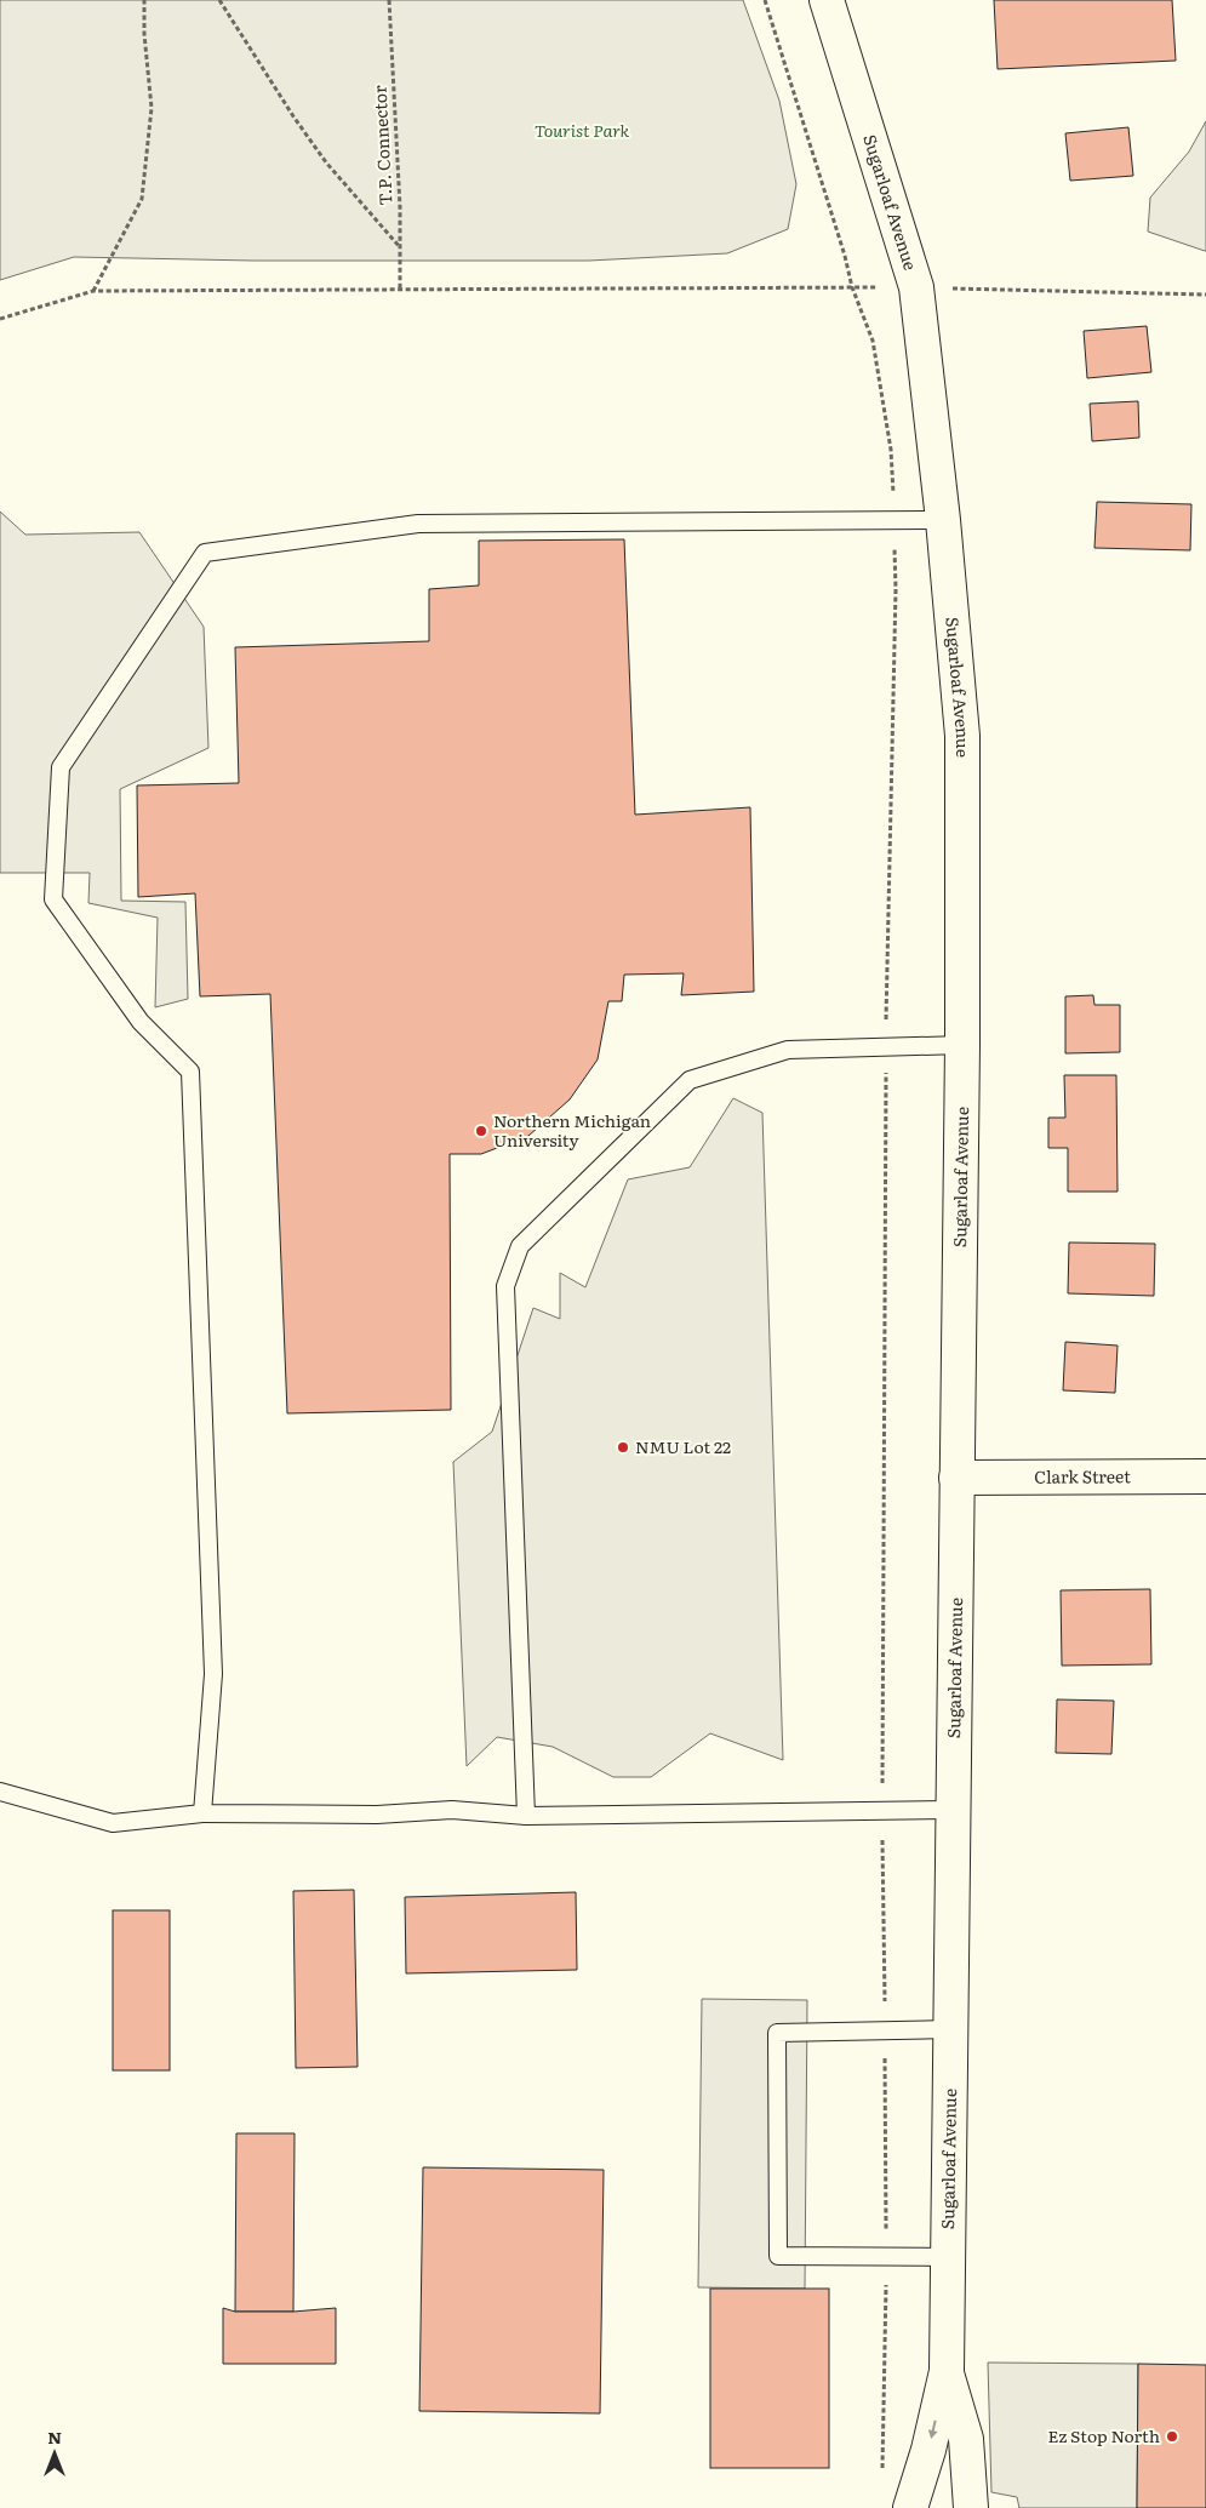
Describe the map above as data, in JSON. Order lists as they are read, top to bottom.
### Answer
{
  "streets": {
    "main road": ["Sugarloaf Avenue", "Clark Street"],
    "path": ["T.P. Connector"]
  },
  "crossings": [
    ["Sugarloaf Avenue", "Clark Street"]
  ],
  "parks": ["Tourist Park"],
  "places": ["Northern Michigan University", "NMU Lot 22", "Ez Stop North"],
  "north": "top"
}
